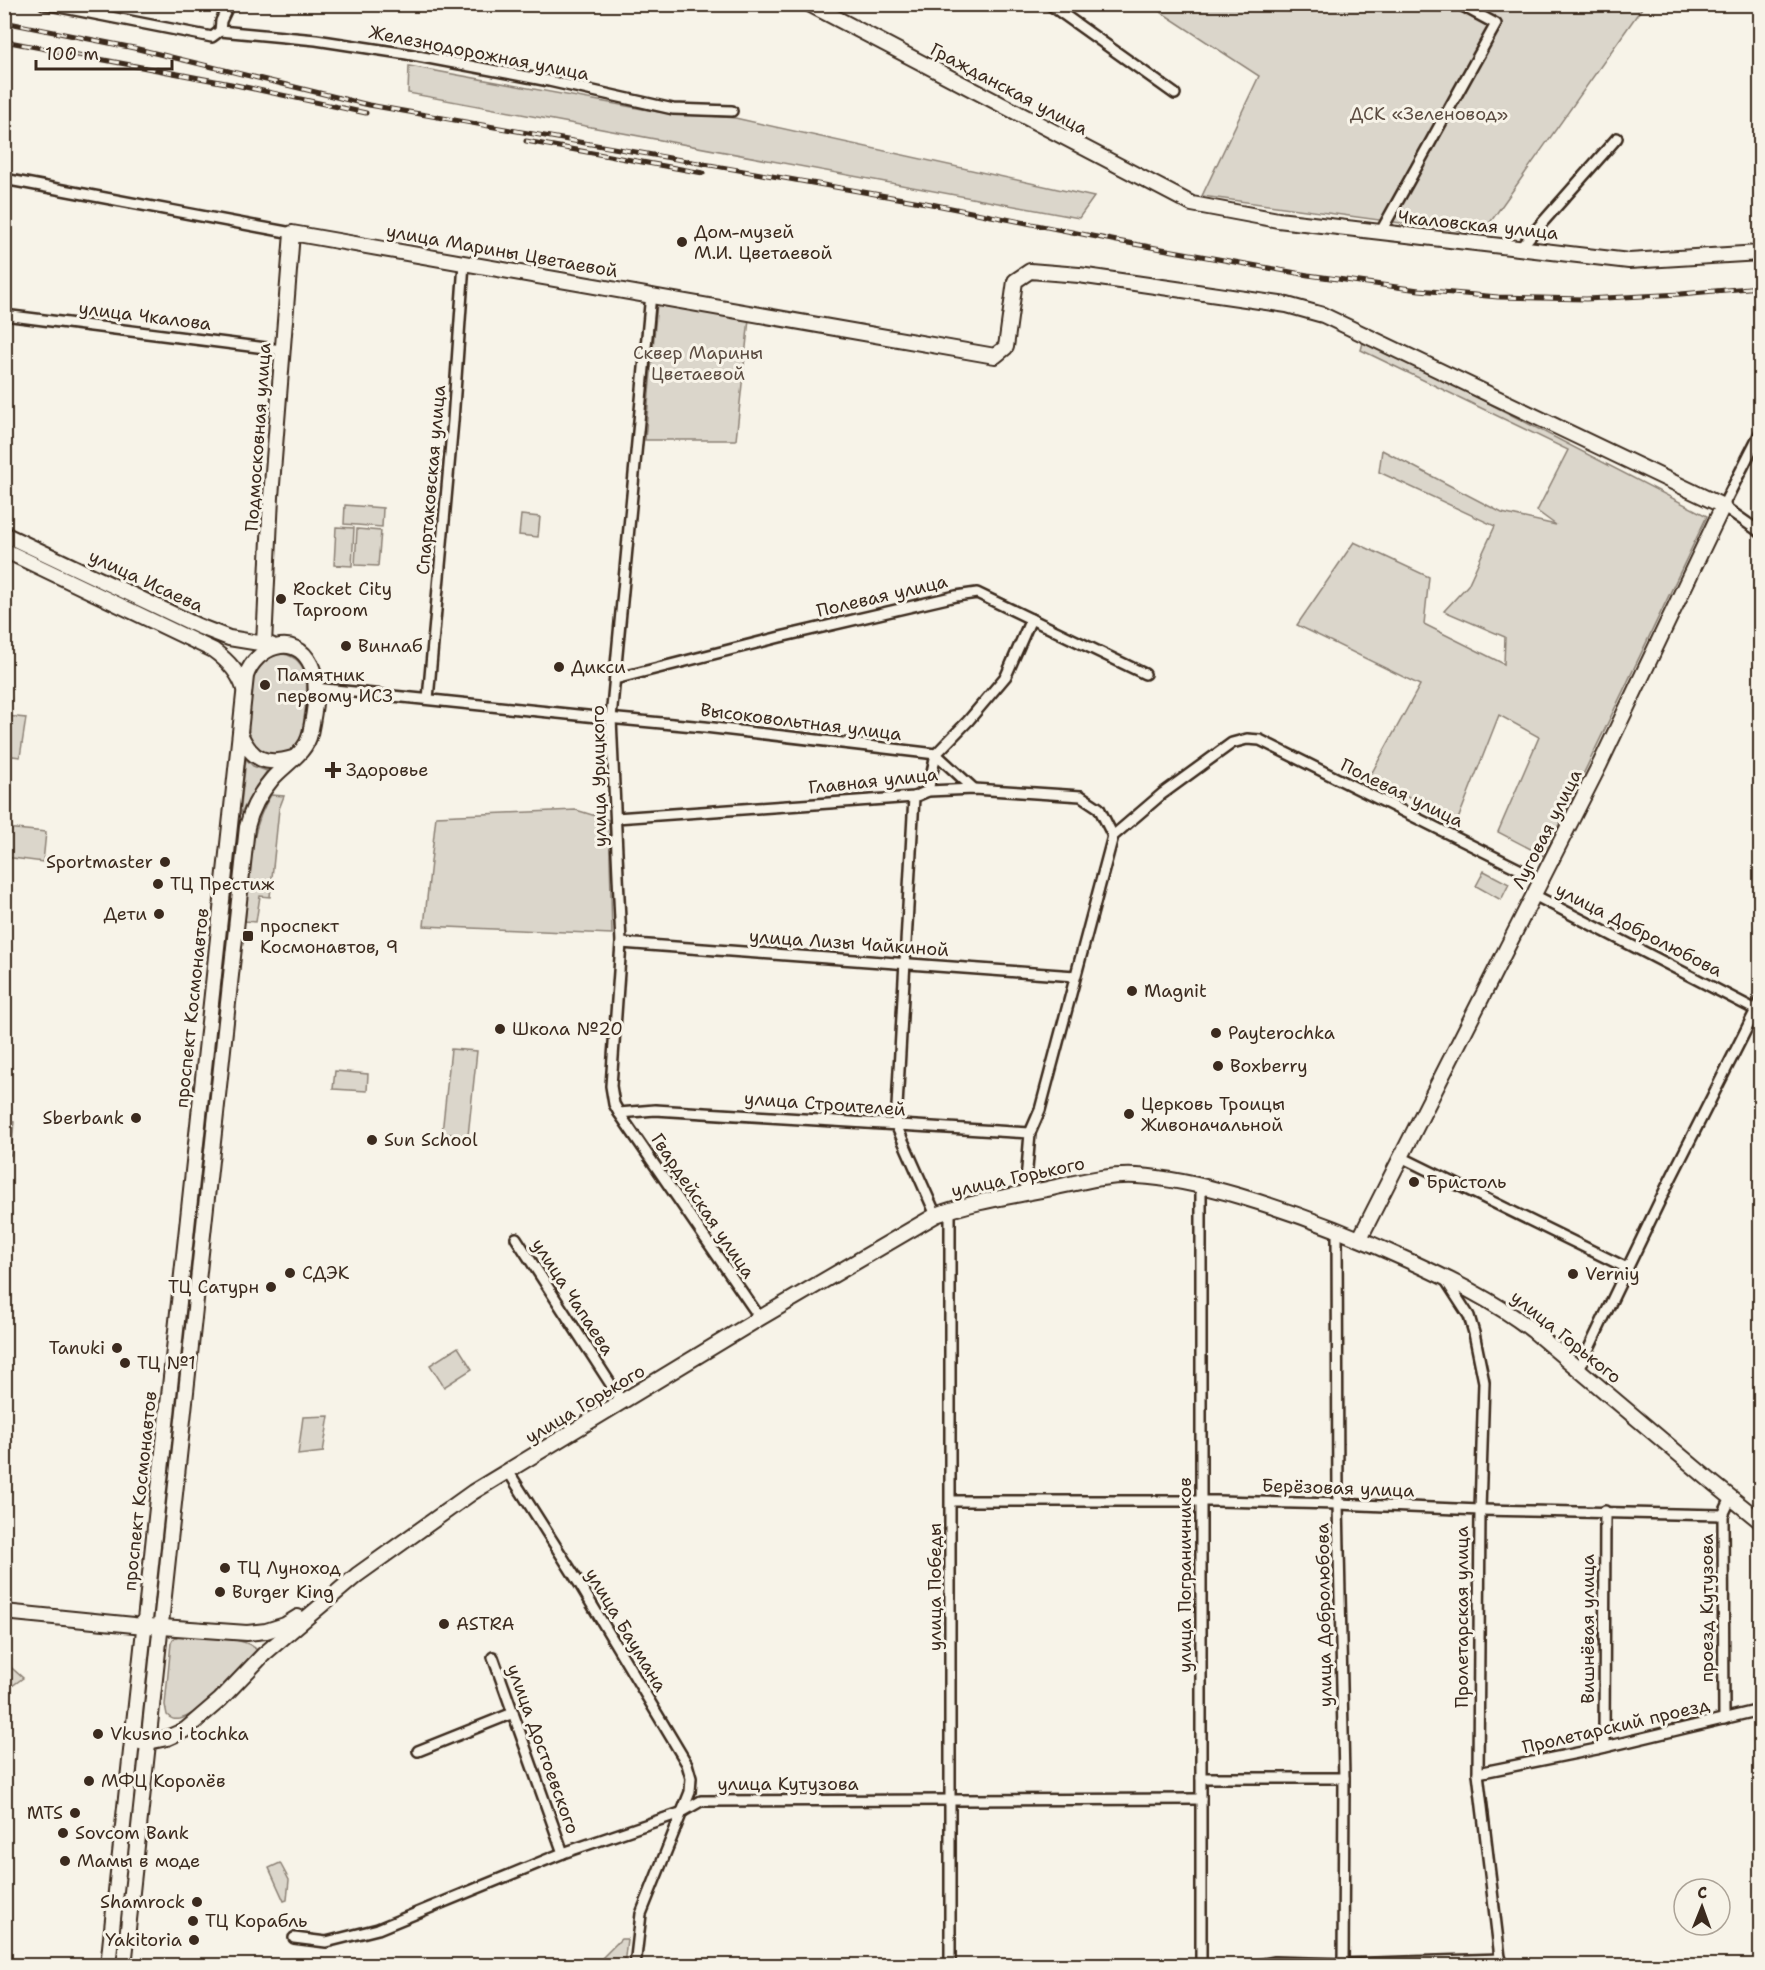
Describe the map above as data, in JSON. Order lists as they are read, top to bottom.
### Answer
{
  "streets": {
    "main road": [
      "Гражданская улица",
      "Чкаловская улица",
      "улица Марины Цветаевой",
      "Подмосковная улица",
      "улица Исаева",
      "Луговая улица",
      "проспект Космонавтов",
      "улица Горького"
    ],
    "street": [
      "Железнодорожная улица",
      "улица Чкалова",
      "Спартаковская улица",
      "Полевая улица",
      "Высоковольтная улица",
      "улица Урицкого",
      "Главная улица",
      "улица Добролюбова",
      "улица Лизы Чайкиной",
      "улица Строителей",
      "Гвардейская улица",
      "улица Чапаева",
      "Берёзовая улица",
      "улица Пограничников",
      "улица Победы",
      "проезд Кутузова",
      "Пролетарская улица",
      "Вишнёвая улица",
      "улица Баумана",
      "Пролетарский проезд",
      "улица Достоевского",
      "улица Кутузова"
    ]
  },
  "crossings": [
    ["Гражданская улица", "Чкаловская улица"],
    ["улица Марины Цветаевой", "Подмосковная улица"],
    ["улица Марины Цветаевой", "Спартаковская улица"],
    ["улица Марины Цветаевой", "улица Урицкого"],
    ["улица Марины Цветаевой", "Луговая улица"],
    ["улица Чкалова", "Подмосковная улица"],
    ["Подмосковная улица", "улица Исаева"],
    ["Подмосковная улица", "проспект Космонавтов"],
    ["улица Исаева", "проспект Космонавтов"],
    ["Полевая улица", "улица Урицкого"],
    ["Полевая улица", "Главная улица"],
    ["Полевая улица", "Луговая улица"],
    ["Высоковольтная улица", "улица Урицкого"],
    ["улица Урицкого", "Главная улица"],
    ["улица Урицкого", "улица Лизы Чайкиной"],
    ["улица Урицкого", "улица Строителей"],
    ["улица Урицкого", "Гвардейская улица"],
    ["Луговая улица", "улица Добролюбова"],
    ["Луговая улица", "улица Горького"],
    ["улица Добролюбова", "улица Горького"],
    ["улица Добролюбова", "Берёзовая улица"],
    ["улица Строителей", "Гвардейская улица"],
    ["улица Горького", "Гвардейская улица"],
    ["улица Горького", "улица Чапаева"],
    ["улица Горького", "улица Пограничников"],
    ["улица Горького", "улица Победы"],
    ["улица Горького", "проезд Кутузова"],
    ["улица Горького", "Пролетарская улица"],
    ["улица Горького", "улица Баумана"],
    ["Берёзовая улица", "улица Пограничников"],
    ["Берёзовая улица", "улица Победы"],
    ["Берёзовая улица", "проезд Кутузова"],
    ["Берёзовая улица", "Пролетарская улица"],
    ["Берёзовая улица", "Вишнёвая улица"],
    ["улица Пограничников", "улица Кутузова"],
    ["улица Победы", "улица Кутузова"],
    ["проезд Кутузова", "Пролетарский проезд"],
    ["Пролетарская улица", "Пролетарский проезд"],
    ["Вишнёвая улица", "Пролетарский проезд"],
    ["улица Баумана", "улица Кутузова"],
    ["улица Достоевского", "улица Кутузова"]
  ],
  "parks": ["ДСК «Зеленовод»", "Сквер Марины Цветаевой"],
  "places": {
    "other": [
      "Дом-музей М.И. Цветаевой",
      "Rocket City Taproom",
      "Винлаб",
      "Дикси",
      "Памятник первому ИСЗ",
      "Sportmaster",
      "ТЦ Престиж",
      "Дети",
      "Magnit",
      "Школа №20",
      "Payterochka",
      "Boxberry",
      "Церковь Троицы Живоначальной",
      "Sberbank",
      "Sun School",
      "Бристоль",
      "СДЭК",
      "Verniy",
      "ТЦ Сатурн",
      "Tanuki",
      "ТЦ №1",
      "ТЦ Луноход",
      "Burger King",
      "ASTRA",
      "Vkusno i tochka",
      "МФЦ Королёв",
      "MTS",
      "Sovcom Bank",
      "Мамы в моде",
      "Shamrock",
      "ТЦ Корабль",
      "Yakitoria"
    ],
    "health": ["Здоровье"],
    "transit": ["проспект Космонавтов, 9"]
  },
  "scale_bar": "100 m",
  "north": "top"
}
